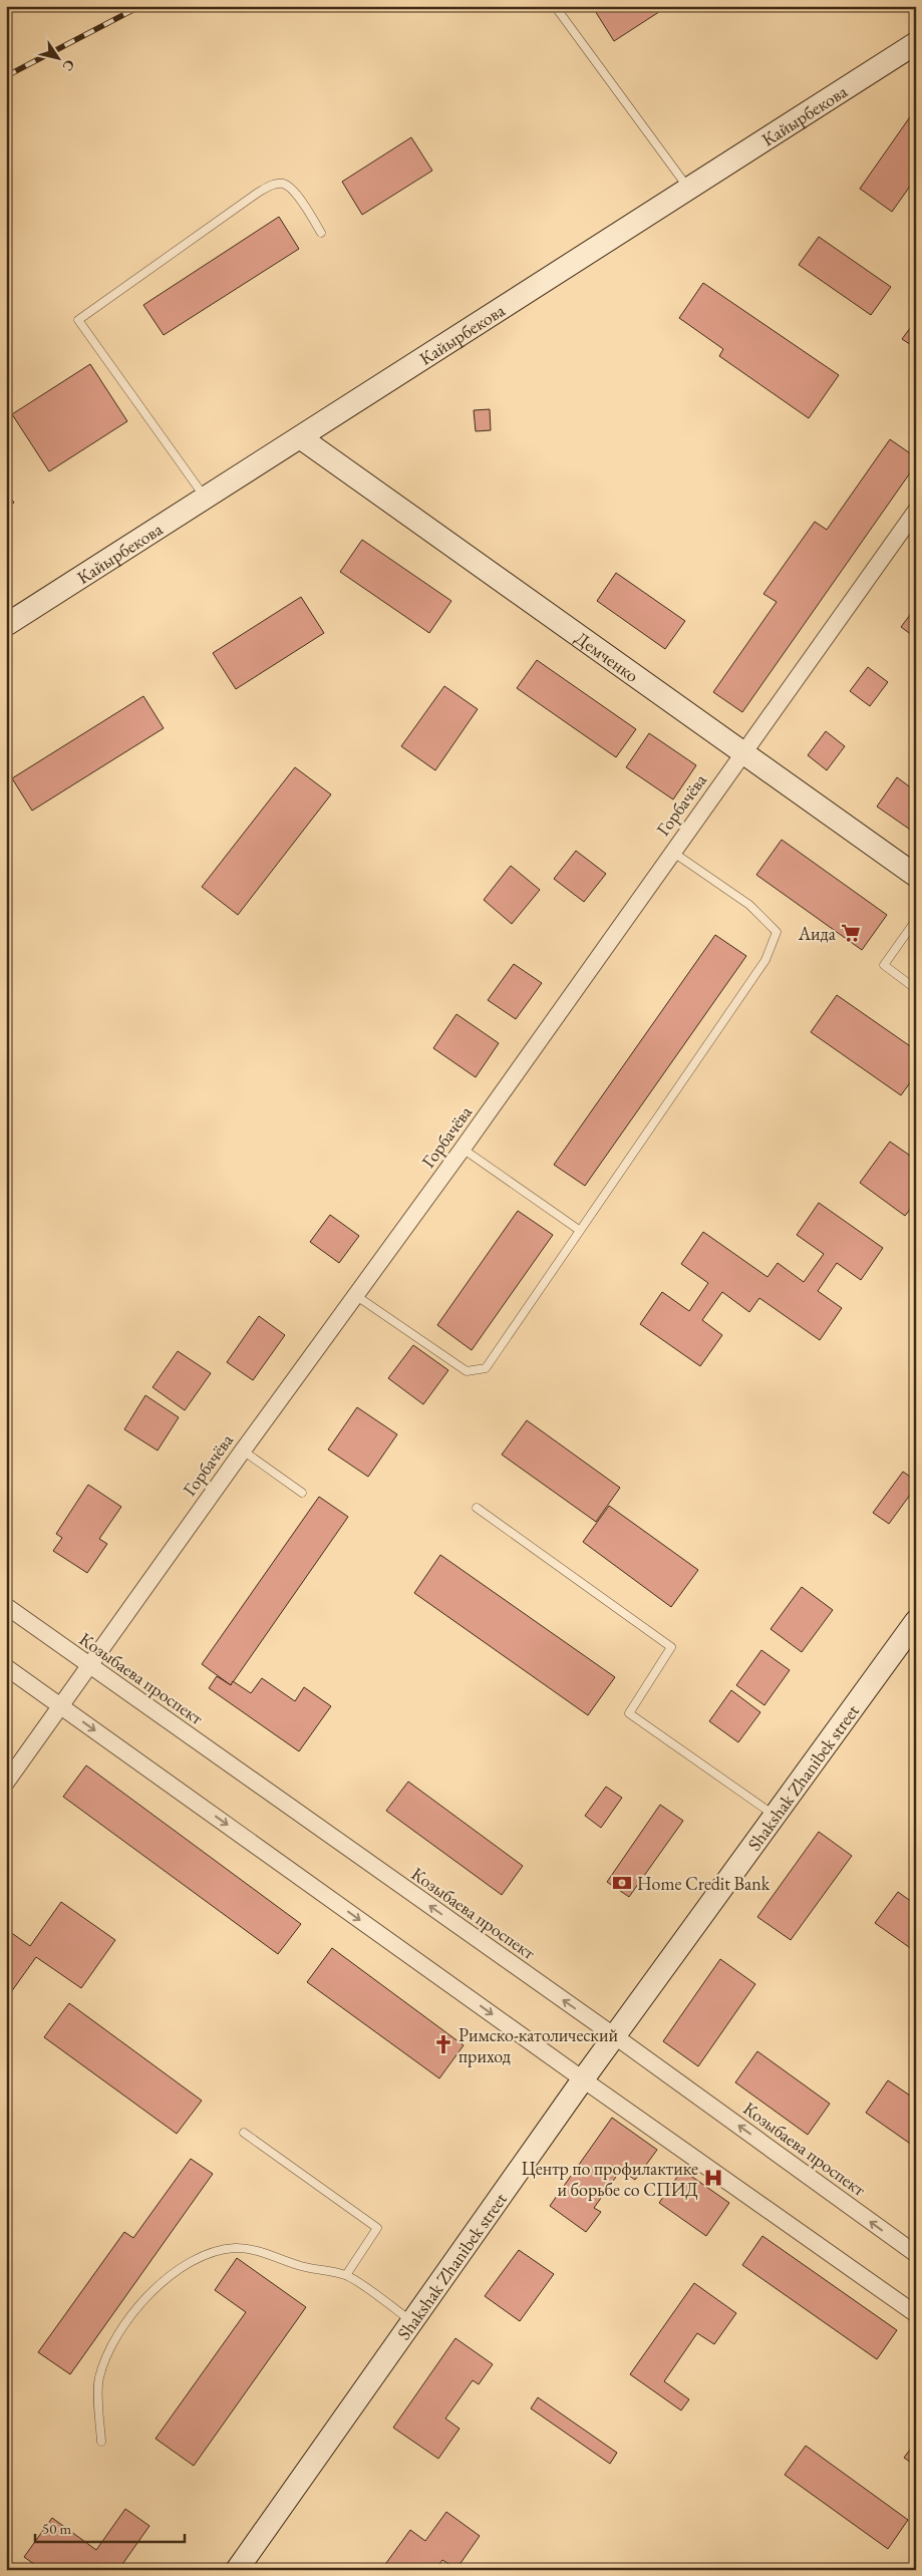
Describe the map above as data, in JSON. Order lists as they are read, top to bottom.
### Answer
{
  "streets": {
    "street": [
      "Кайырбекова",
      "Демченко",
      "Горбачёва",
      "Козыбаева проспект",
      "Shakshak Zhanibek street"
    ]
  },
  "crossings": [
    ["Кайырбекова", "Демченко"],
    ["Демченко", "Горбачёва"],
    ["Горбачёва", "Козыбаева проспект"],
    ["Козыбаева проспект", "Shakshak Zhanibek street"]
  ],
  "places": {
    "supermarket": ["Аида"],
    "bank": ["Home Credit Bank"],
    "church": ["Римско-католический приход"],
    "hospital": ["Центр по профилактике и борьбе со СПИД"]
  },
  "scale_bar": "50 m",
  "north": "bottom right"
}
